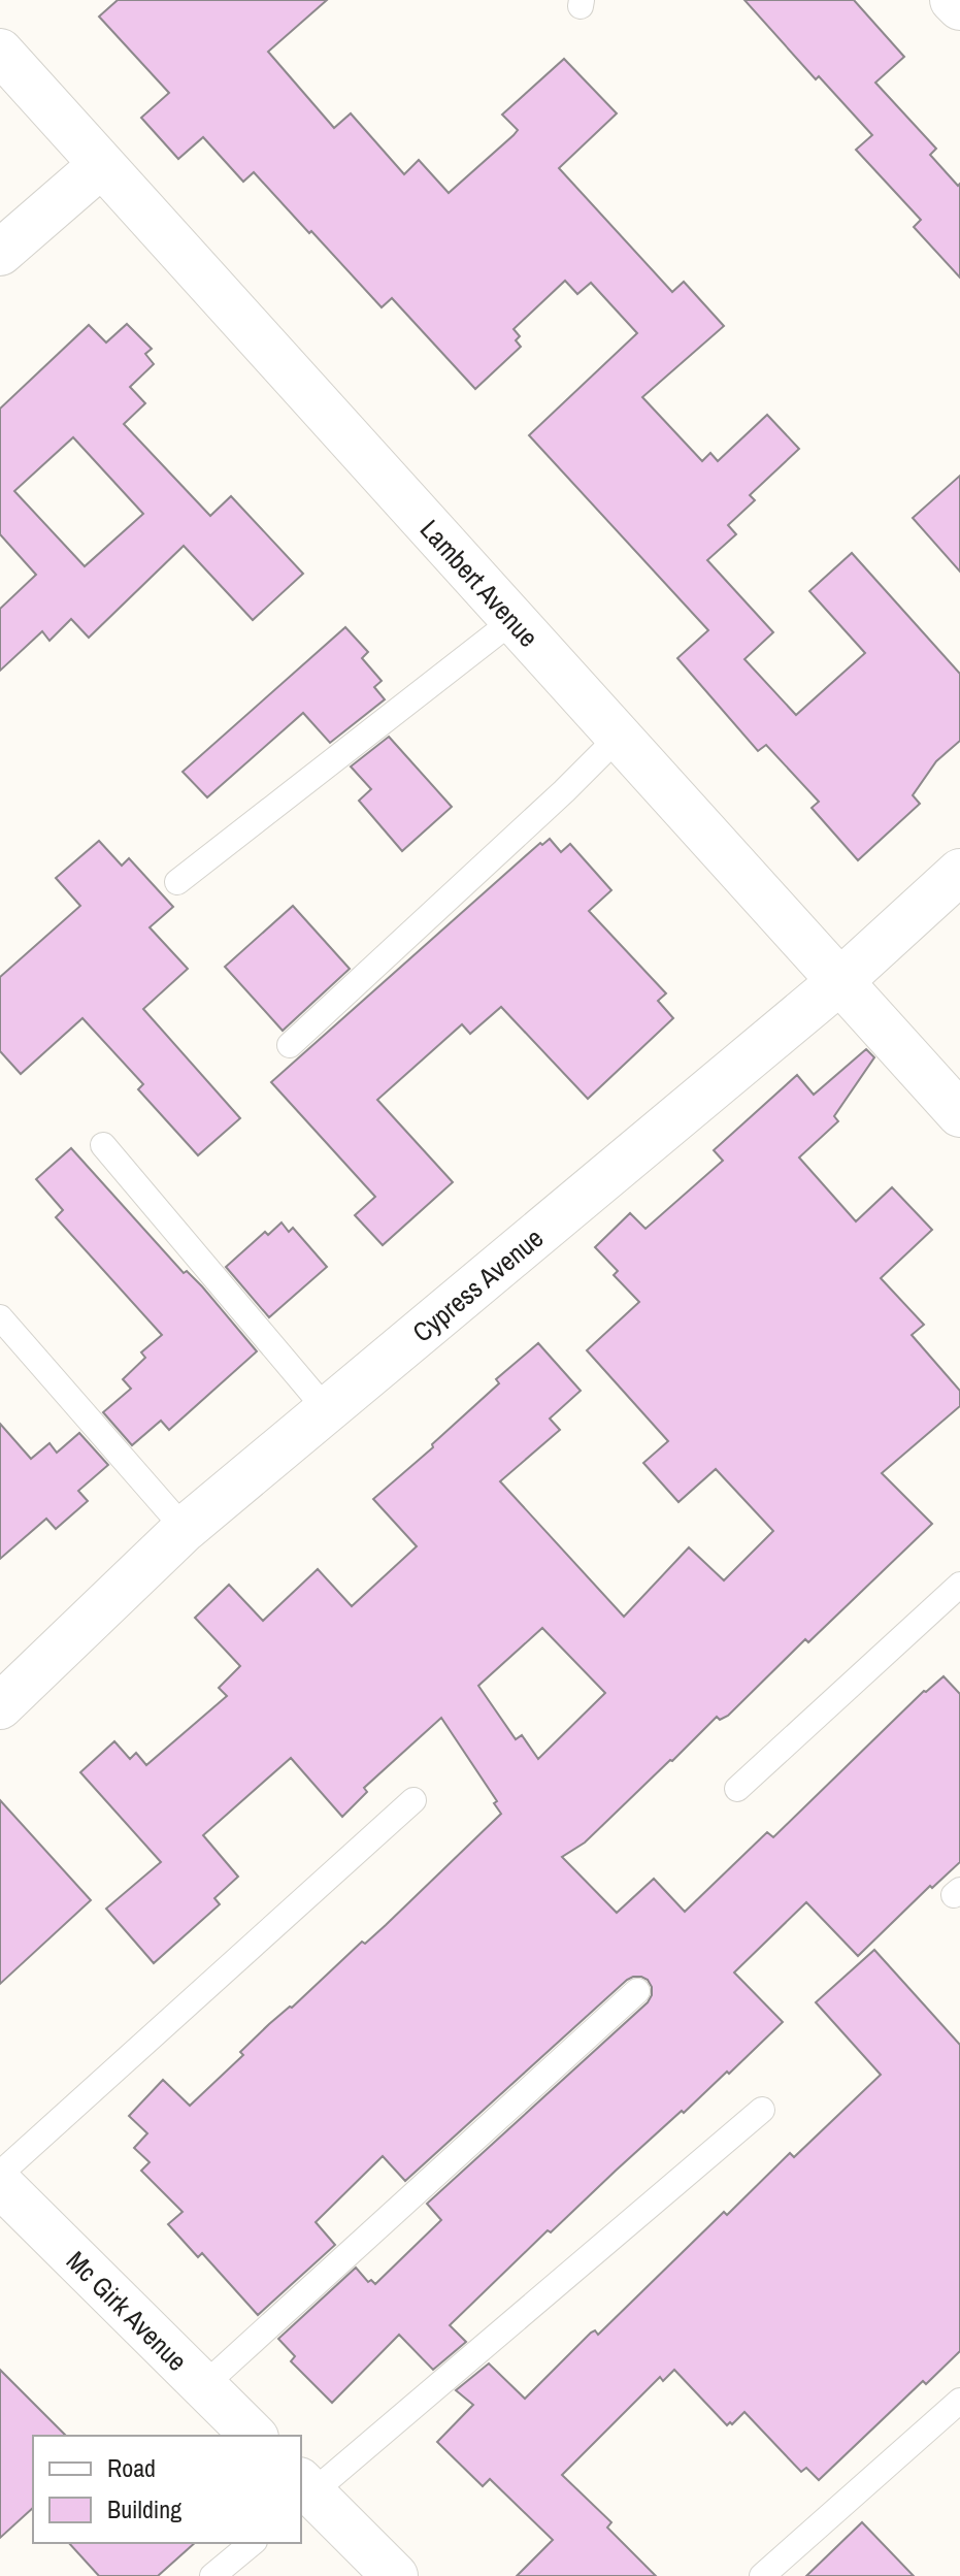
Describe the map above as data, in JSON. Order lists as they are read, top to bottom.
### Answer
{
  "streets": {
    "street": ["Lambert Avenue", "Cypress Avenue", "Mc Girk Avenue"]
  },
  "crossings": [
    ["Lambert Avenue", "Cypress Avenue"]
  ],
  "legend": ["Road", "Building"]
}
